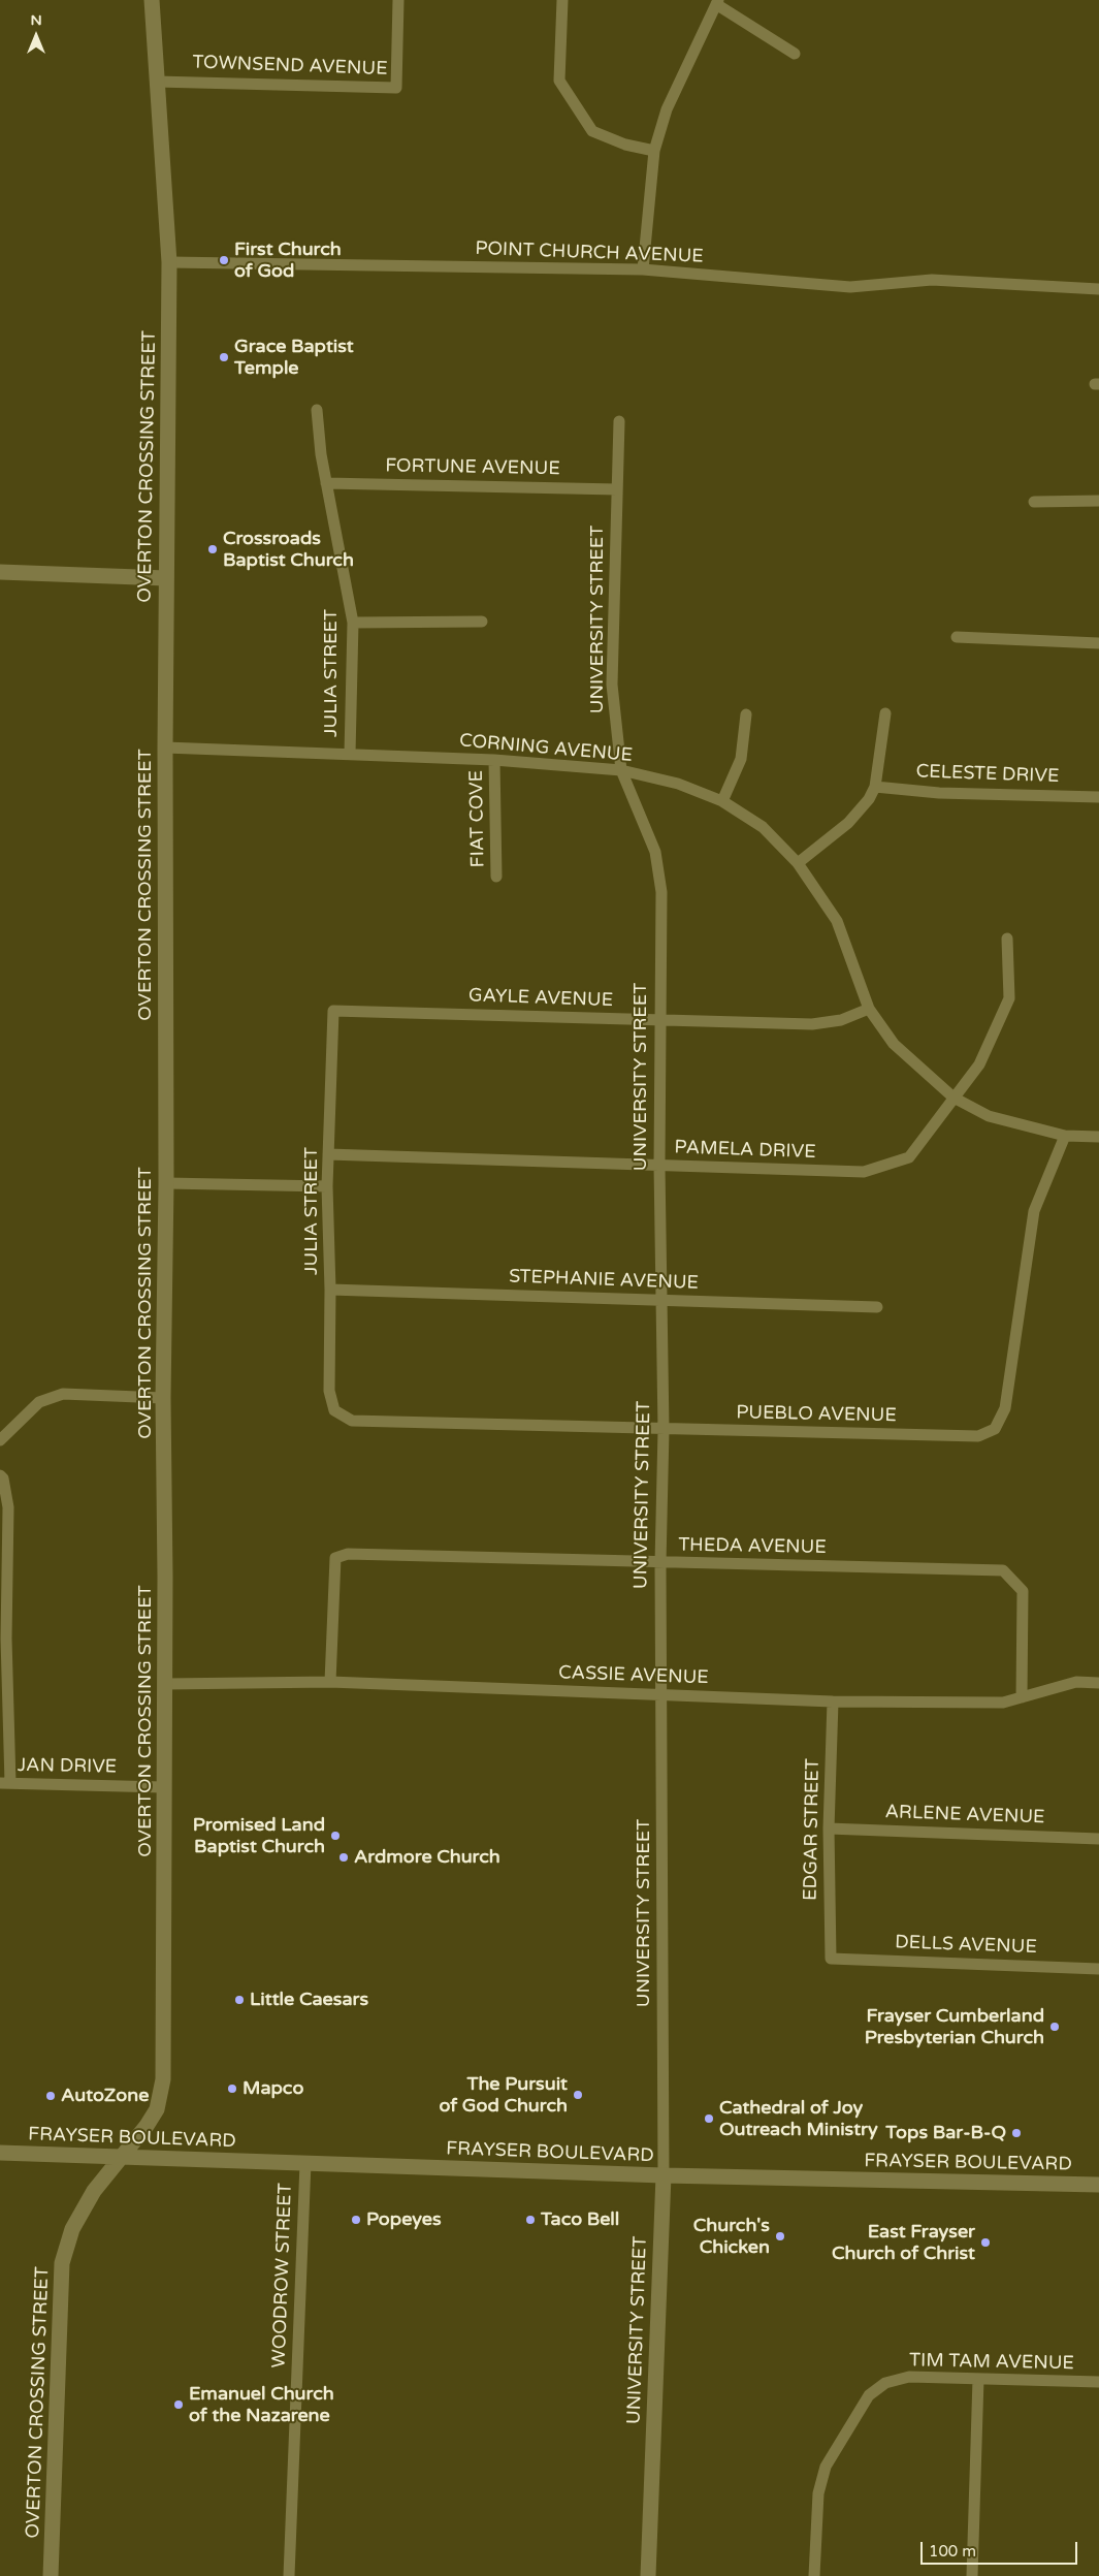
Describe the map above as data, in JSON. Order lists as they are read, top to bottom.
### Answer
{
  "streets": {
    "street": [
      "TOWNSEND AVENUE",
      "POINT CHURCH AVENUE",
      "OVERTON CROSSING STREET",
      "FORTUNE AVENUE",
      "UNIVERSITY STREET",
      "JULIA STREET",
      "CORNING AVENUE",
      "CELESTE DRIVE",
      "FIAT COVE",
      "GAYLE AVENUE",
      "PAMELA DRIVE",
      "STEPHANIE AVENUE",
      "PUEBLO AVENUE",
      "THEDA AVENUE",
      "CASSIE AVENUE",
      "JAN DRIVE",
      "ARLENE AVENUE",
      "EDGAR STREET",
      "DELLS AVENUE",
      "FRAYSER BOULEVARD",
      "WOODROW STREET",
      "TIM TAM AVENUE"
    ]
  },
  "crossings": [
    ["TOWNSEND AVENUE", "OVERTON CROSSING STREET"],
    ["POINT CHURCH AVENUE", "OVERTON CROSSING STREET"],
    ["OVERTON CROSSING STREET", "CORNING AVENUE"],
    ["OVERTON CROSSING STREET", "CASSIE AVENUE"],
    ["OVERTON CROSSING STREET", "JAN DRIVE"],
    ["OVERTON CROSSING STREET", "FRAYSER BOULEVARD"],
    ["FORTUNE AVENUE", "UNIVERSITY STREET"],
    ["FORTUNE AVENUE", "JULIA STREET"],
    ["UNIVERSITY STREET", "CORNING AVENUE"],
    ["UNIVERSITY STREET", "GAYLE AVENUE"],
    ["UNIVERSITY STREET", "PAMELA DRIVE"],
    ["UNIVERSITY STREET", "STEPHANIE AVENUE"],
    ["UNIVERSITY STREET", "PUEBLO AVENUE"],
    ["UNIVERSITY STREET", "THEDA AVENUE"],
    ["UNIVERSITY STREET", "CASSIE AVENUE"],
    ["UNIVERSITY STREET", "FRAYSER BOULEVARD"],
    ["JULIA STREET", "CORNING AVENUE"],
    ["JULIA STREET", "GAYLE AVENUE"],
    ["JULIA STREET", "PAMELA DRIVE"],
    ["JULIA STREET", "STEPHANIE AVENUE"],
    ["JULIA STREET", "PUEBLO AVENUE"],
    ["CORNING AVENUE", "FIAT COVE"],
    ["CORNING AVENUE", "GAYLE AVENUE"],
    ["CORNING AVENUE", "PAMELA DRIVE"],
    ["CORNING AVENUE", "PUEBLO AVENUE"],
    ["THEDA AVENUE", "CASSIE AVENUE"],
    ["CASSIE AVENUE", "EDGAR STREET"],
    ["ARLENE AVENUE", "EDGAR STREET"],
    ["EDGAR STREET", "DELLS AVENUE"],
    ["FRAYSER BOULEVARD", "WOODROW STREET"]
  ],
  "places": [
    "First Church of God",
    "Grace Baptist Temple",
    "Crossroads Baptist Church",
    "Promised Land Baptist Church",
    "Ardmore Church",
    "Little Caesars",
    "Frayser Cumberland Presbyterian Church",
    "Mapco",
    "The Pursuit of God Church",
    "AutoZone",
    "Cathedral of Joy Outreach Ministry",
    "Tops Bar-B-Q",
    "Popeyes",
    "Taco Bell",
    "Church's Chicken",
    "East Frayser Church of Christ",
    "Emanuel Church of the Nazarene"
  ],
  "scale_bar": "100 m",
  "north": "top"
}
